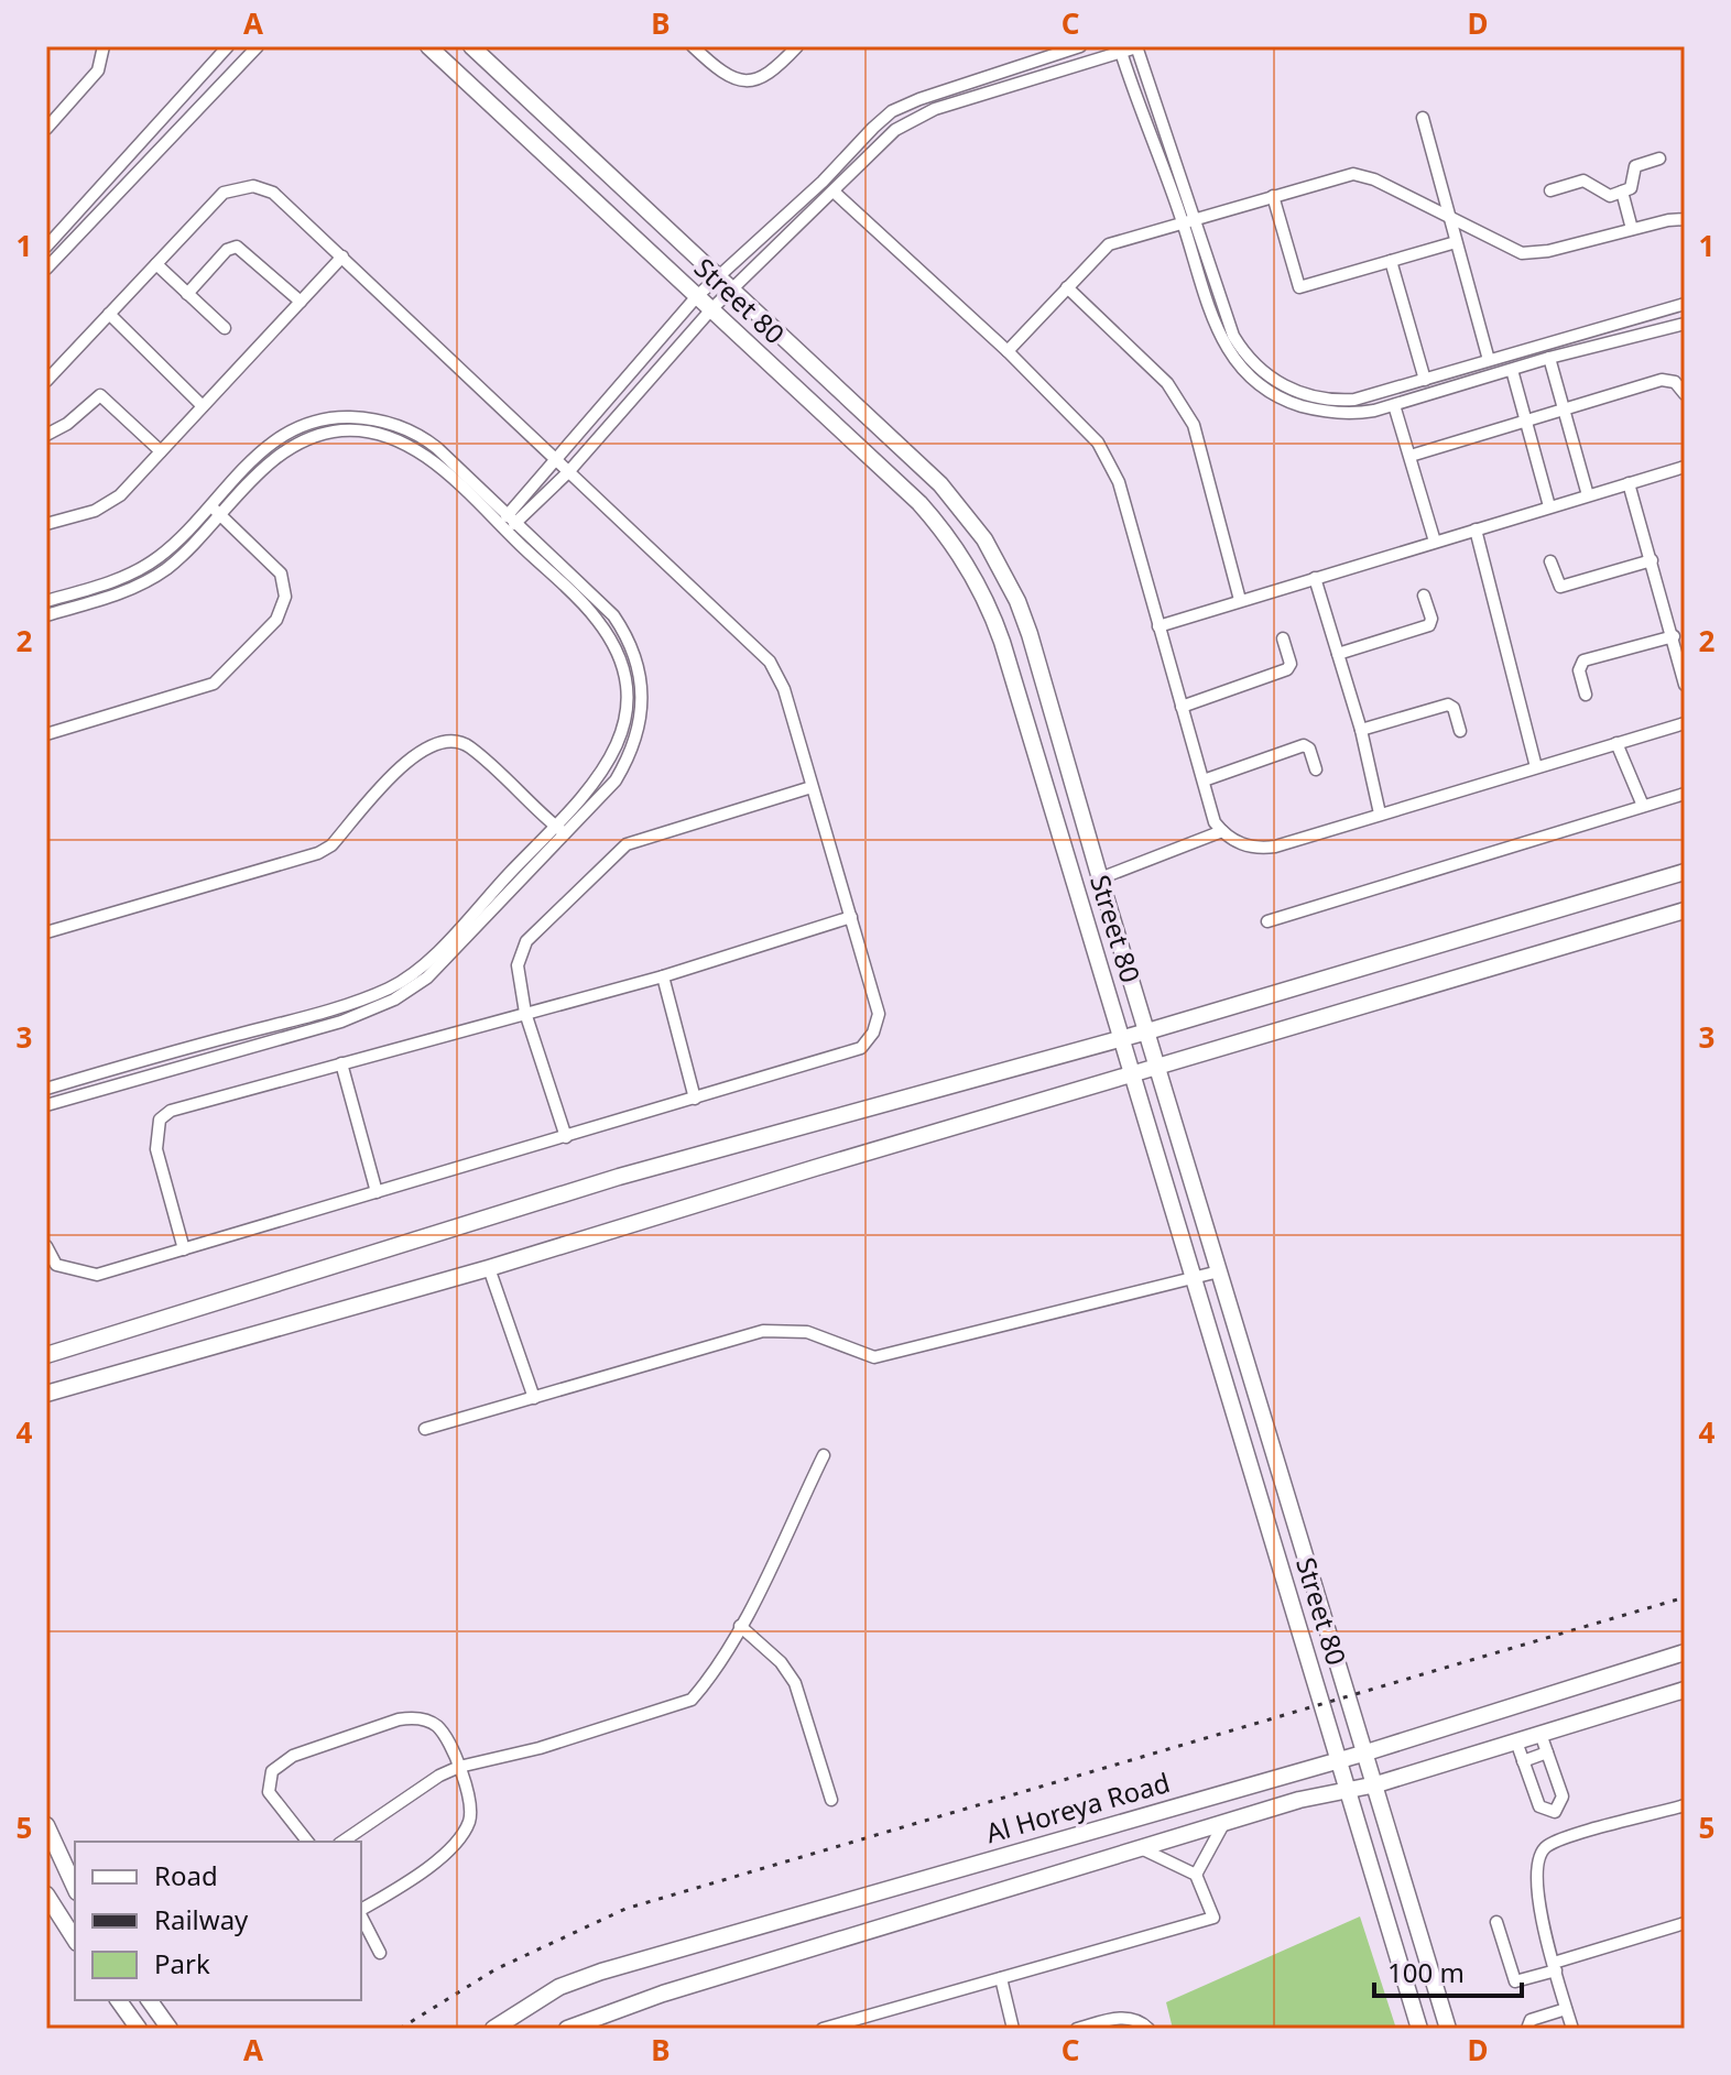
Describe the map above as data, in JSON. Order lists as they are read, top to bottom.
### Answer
{
  "streets": {
    "street": ["Street 80", "Al Horeya Road"]
  },
  "crossings": [
    ["Street 80", "Al Horeya Road"]
  ],
  "legend": ["Road", "Railway", "Park"],
  "scale_bar": "100 m",
  "grid": {
    "columns": [
      "A",
      "B",
      "C",
      "D"
    ],
    "rows": [
      "1",
      "2",
      "3",
      "4",
      "5"
    ]
  }
}
